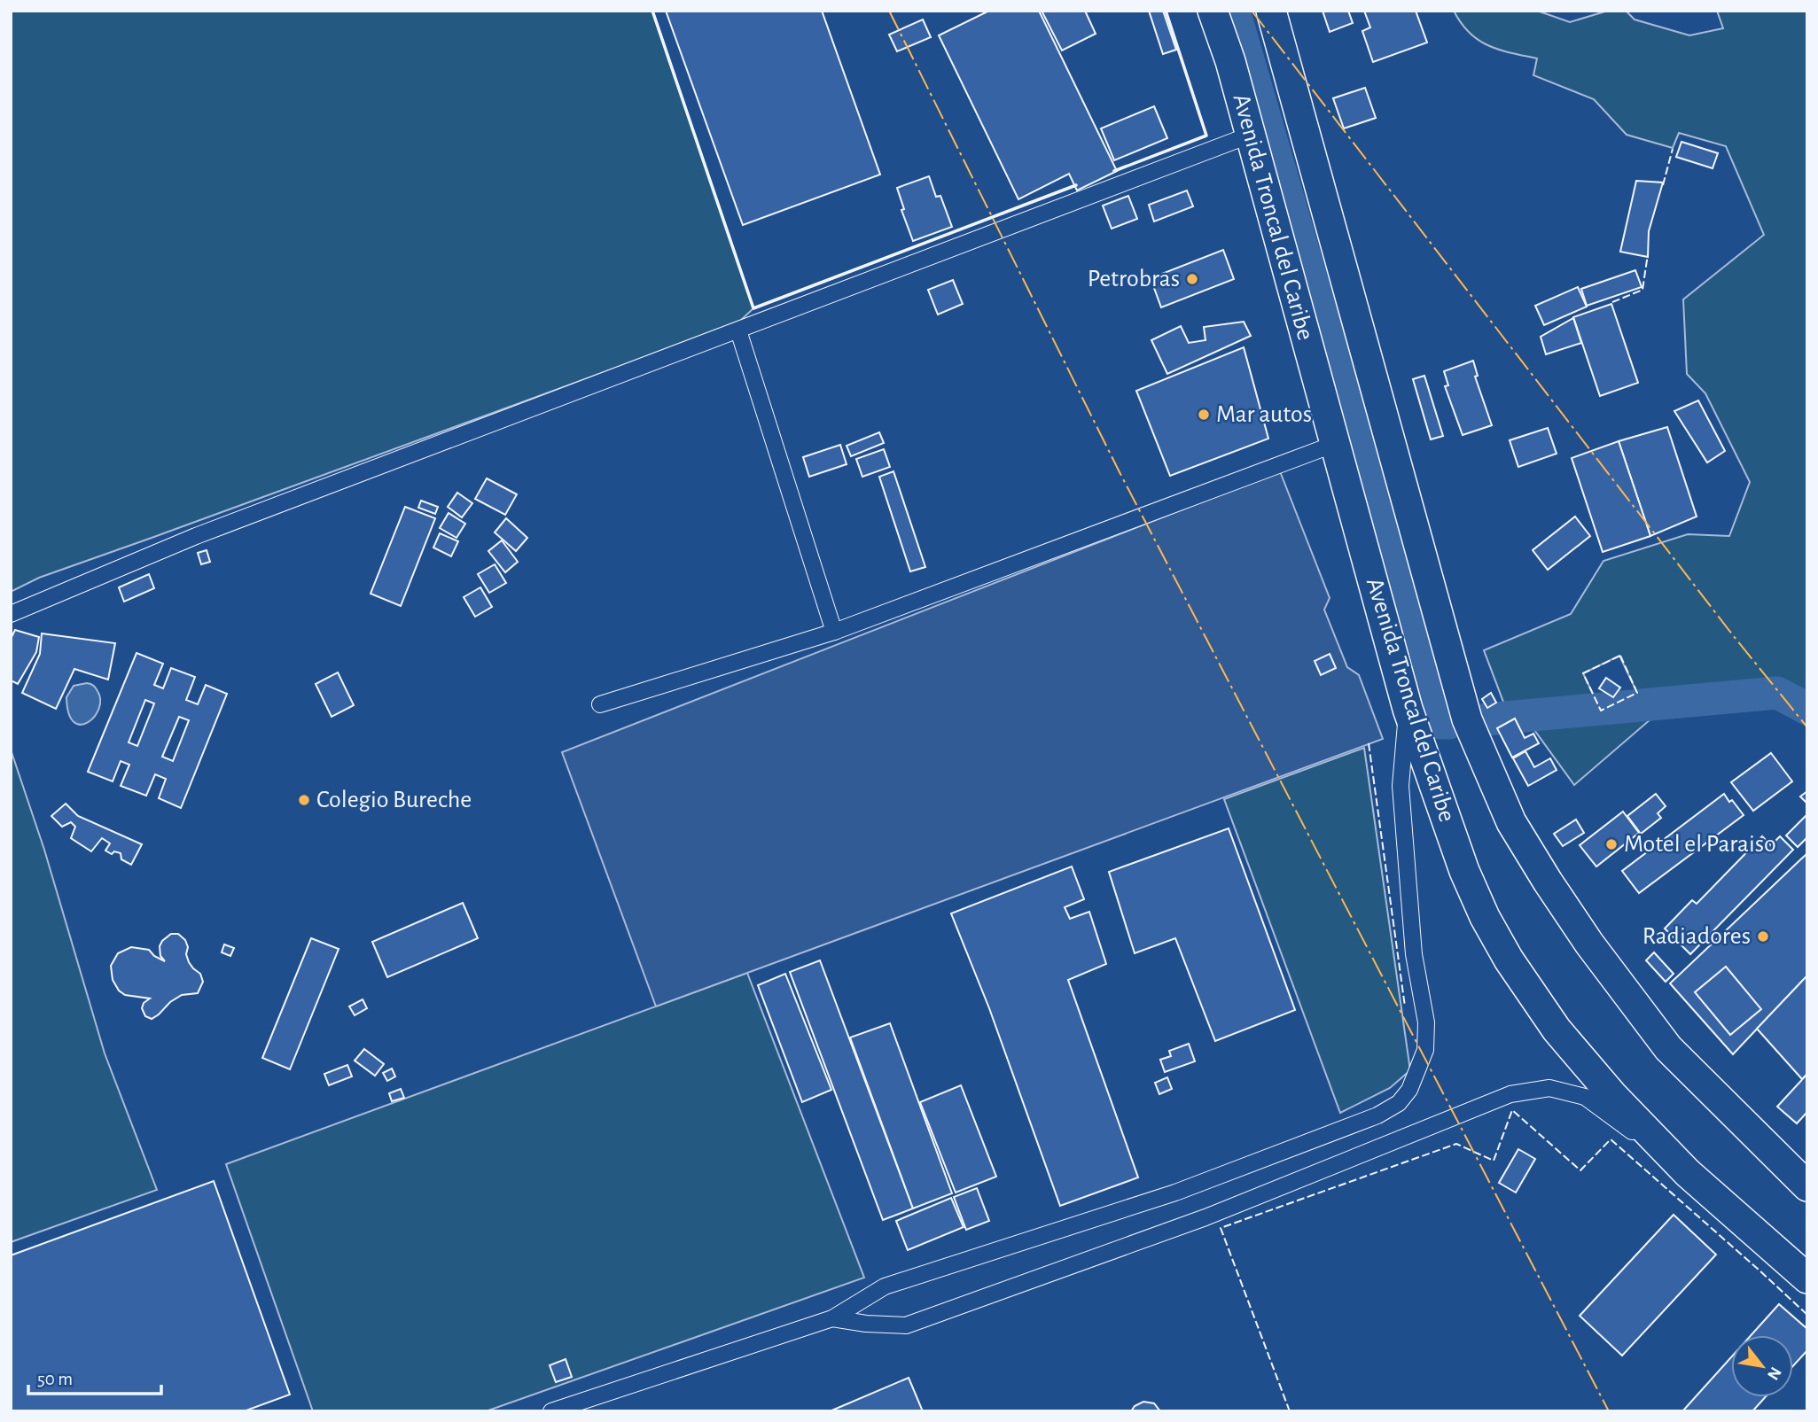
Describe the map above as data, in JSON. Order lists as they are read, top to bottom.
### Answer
{
  "streets": {
    "highway": ["Avenida Troncal del Caribe"]
  },
  "places": [
    "Petrobras",
    "Mar autos",
    "Colegio Bureche",
    "Motel el Paraiso",
    "Radiadores"
  ],
  "scale_bar": "50 m",
  "north": "bottom right"
}
